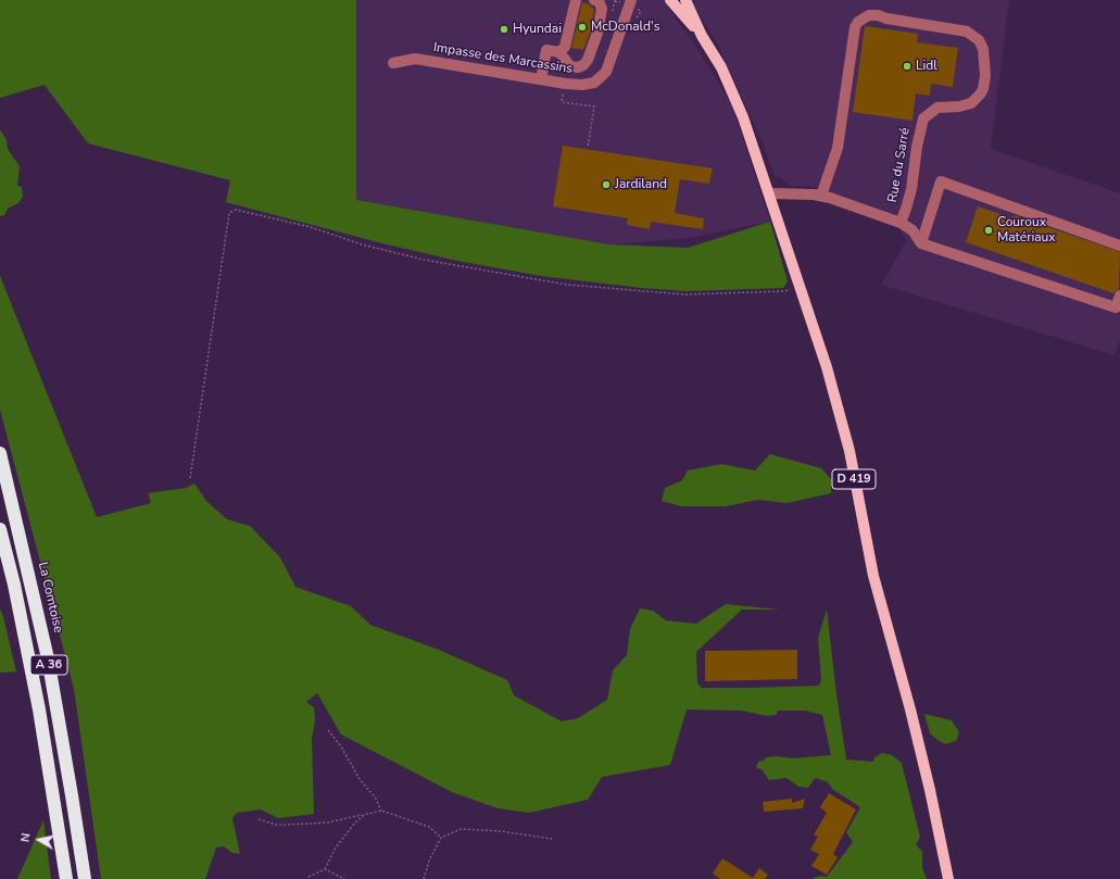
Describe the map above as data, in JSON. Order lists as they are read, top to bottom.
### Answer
{
  "streets": {
    "highway": ["La Comtoise", "A 36"],
    "main road": ["D 419"],
    "street": ["Impasse des Marcassins", "Rue du Sarré"]
  },
  "crossings": [
    ["Rue du Sarré", "D 419"]
  ],
  "places": [
    "McDonald's",
    "Hyundai",
    "Lidl",
    "Jardiland",
    "Couroux Matériaux"
  ],
  "north": "left"
}
